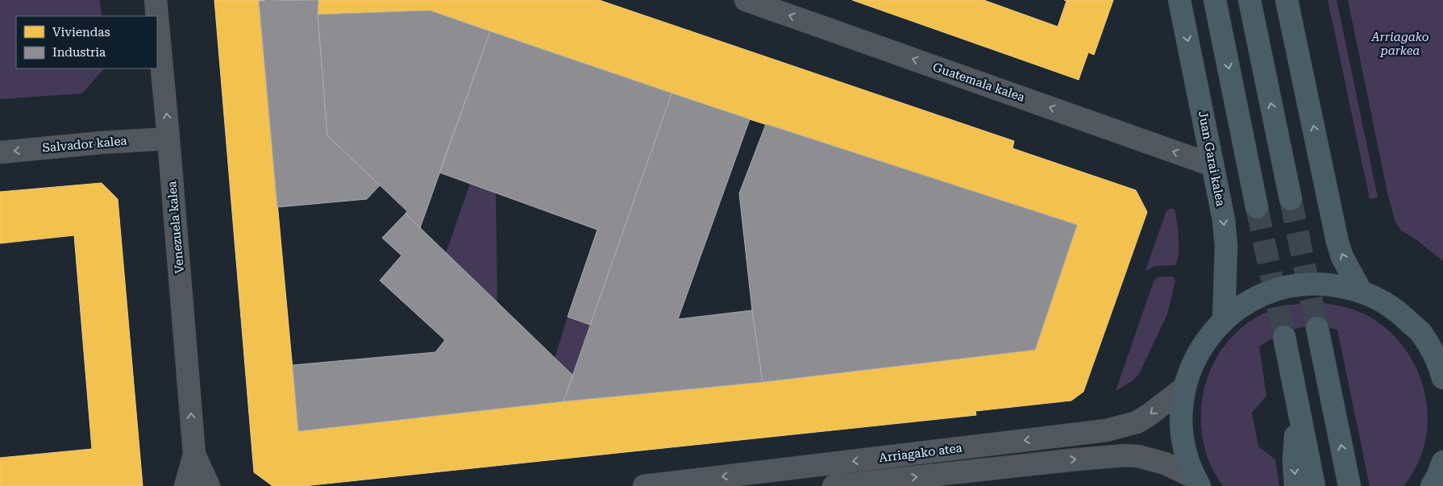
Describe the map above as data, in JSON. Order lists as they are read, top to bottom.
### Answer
{
  "streets": {
    "main road": ["Juan Garai kalea"],
    "street": [
      "Guatemala kalea",
      "Salvador kalea",
      "Venezuela kalea",
      "Arriagako atea"
    ]
  },
  "crossings": [
    ["Guatemala kalea", "Juan Garai kalea"],
    ["Salvador kalea", "Venezuela kalea"]
  ],
  "one_way": ["Guatemala kalea", "Salvador kalea", "Venezuela kalea"],
  "parks": ["Arriagako parkea"],
  "legend": ["Viviendas", "Industria"]
}
